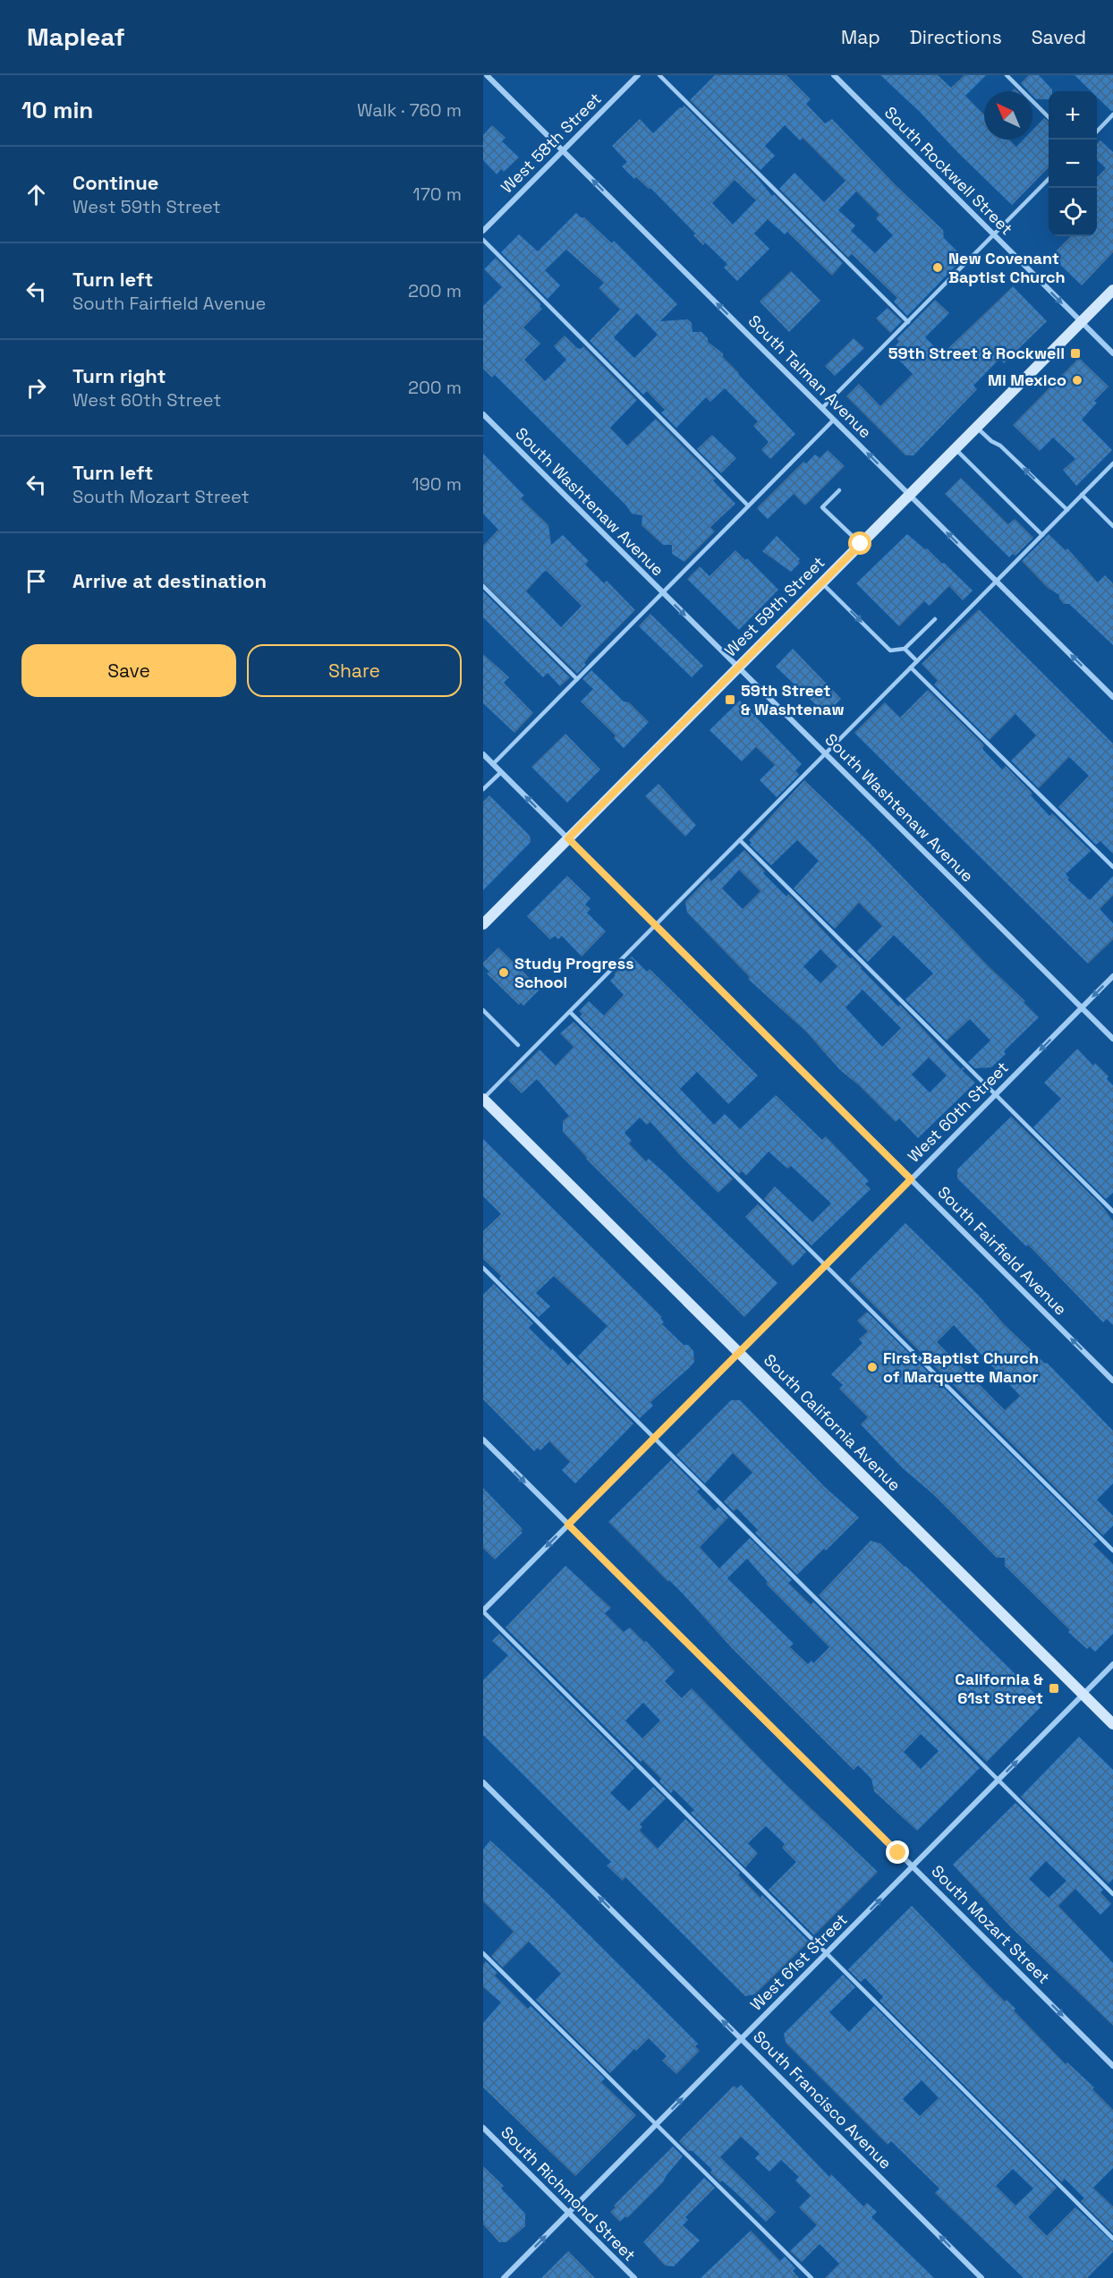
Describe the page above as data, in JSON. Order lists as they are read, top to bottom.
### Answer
{
  "streets": {
    "street": [
      "West 58th Street",
      "South Rockwell Street",
      "South Talman Avenue",
      "South Washtenaw Avenue",
      "West 59th Street",
      "West 60th Street",
      "South Fairfield Avenue",
      "South California Avenue",
      "South Mozart Street",
      "West 61st Street",
      "South Francisco Avenue",
      "South Richmond Street"
    ]
  },
  "crossings": [
    ["West 58th Street", "South Talman Avenue"],
    ["South Rockwell Street", "West 59th Street"],
    ["South Talman Avenue", "West 59th Street"],
    ["South Washtenaw Avenue", "West 59th Street"],
    ["South Washtenaw Avenue", "West 60th Street"],
    ["West 59th Street", "South Fairfield Avenue"],
    ["West 60th Street", "South Fairfield Avenue"],
    ["West 60th Street", "South California Avenue"],
    ["West 60th Street", "South Mozart Street"],
    ["South California Avenue", "West 61st Street"],
    ["South Mozart Street", "West 61st Street"],
    ["West 61st Street", "South Francisco Avenue"],
    ["West 61st Street", "South Richmond Street"]
  ],
  "one_way": [
    "South Talman Avenue",
    "South Fairfield Avenue",
    "South Mozart Street",
    "West 61st Street",
    "South Francisco Avenue"
  ],
  "places": {
    "other": [
      "New Covenant Baptist Church",
      "Mi Mexico",
      "Study Progress School",
      "First Baptist Church of Marquette Manor"
    ],
    "transit": ["59th Street & Rockwell", "59th Street & Washtenaw", "California & 61st Street"]
  },
  "north": "top left",
  "page": {
    "header": "Mapleaf",
    "nav": ["Map", "Directions", "Saved"],
    "heading": ["10 min", "Walk · 760 m"],
    "map_buttons": ["+", "−"],
    "list": [
      ["Continue", "West 59th Street", "170 m"],
      ["Turn left", "South Fairfield Avenue", "200 m"],
      ["Turn right", "West 60th Street", "200 m"],
      ["Turn left", "South Mozart Street", "190 m"],
      "Arrive at destination"
    ],
    "buttons": ["Save", "Share"]
  }
}
